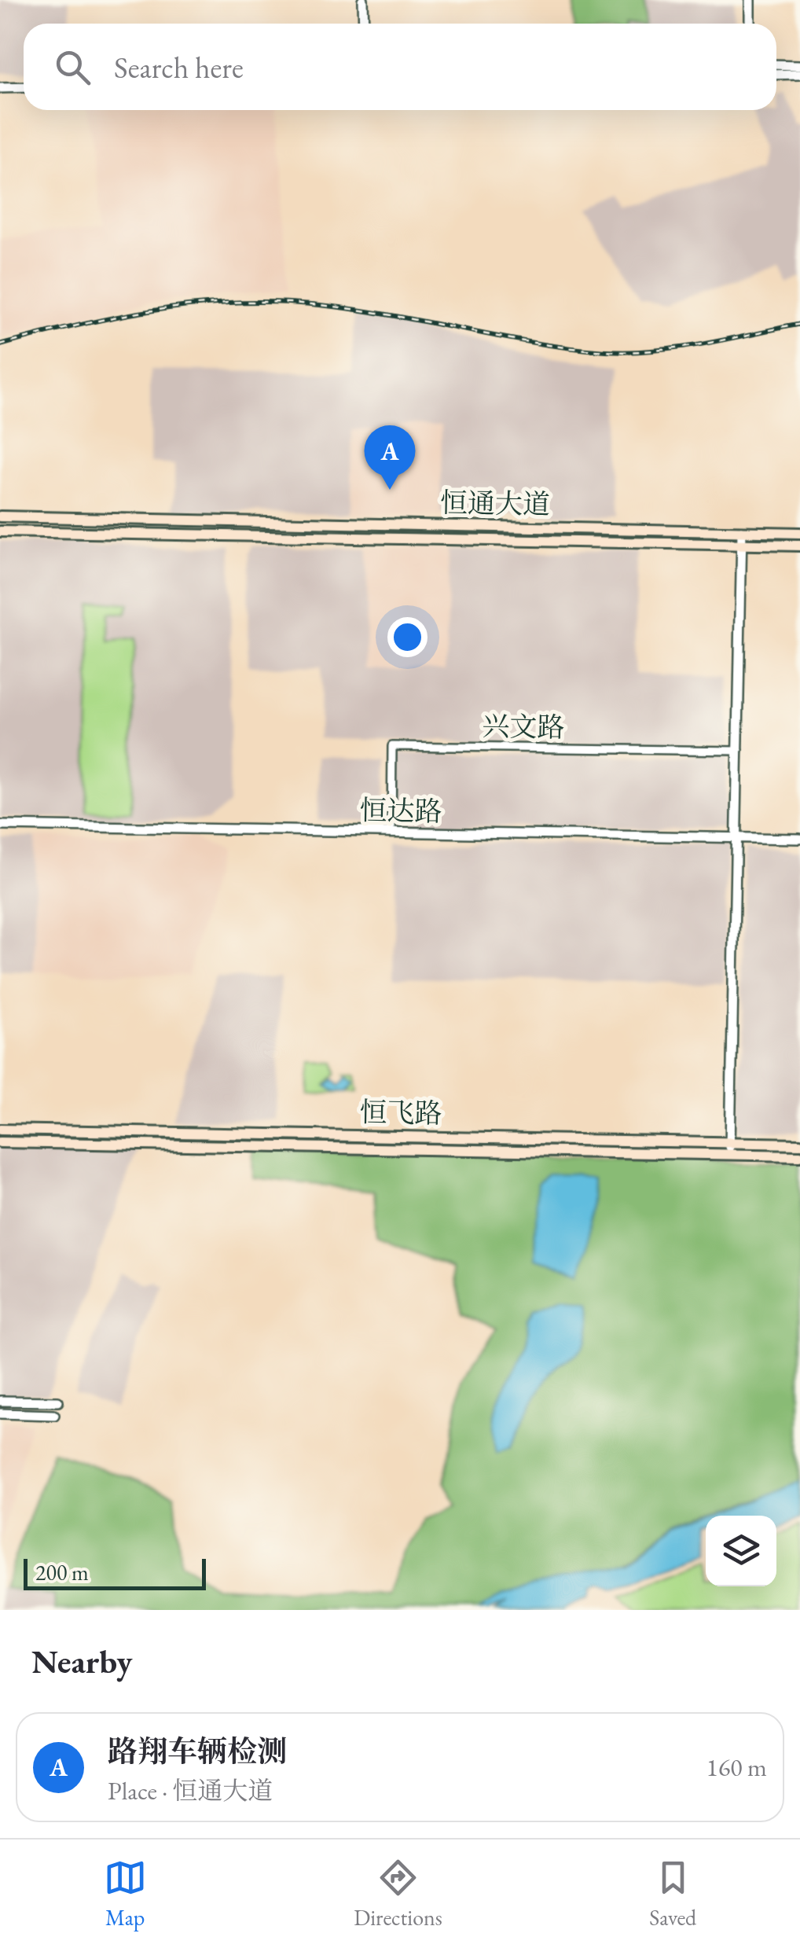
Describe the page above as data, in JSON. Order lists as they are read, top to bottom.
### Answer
{
  "streets": {
    "main road": ["恒通大道", "恒飞路"],
    "street": ["兴文路", "恒达路"]
  },
  "crossings": [
    ["兴文路", "恒达路"]
  ],
  "scale_bar": "200 m",
  "page": {
    "search": "Search here",
    "pins": "A",
    "scale": "200 m",
    "heading": "Nearby",
    "list": [
      {
        "mark": "A",
        "name": "路翔车辆检测",
        "note": "Place · 恒通大道",
        "value": "160 m"
      }
    ],
    "nav": ["Map", "Directions", "Saved"]
  }
}
